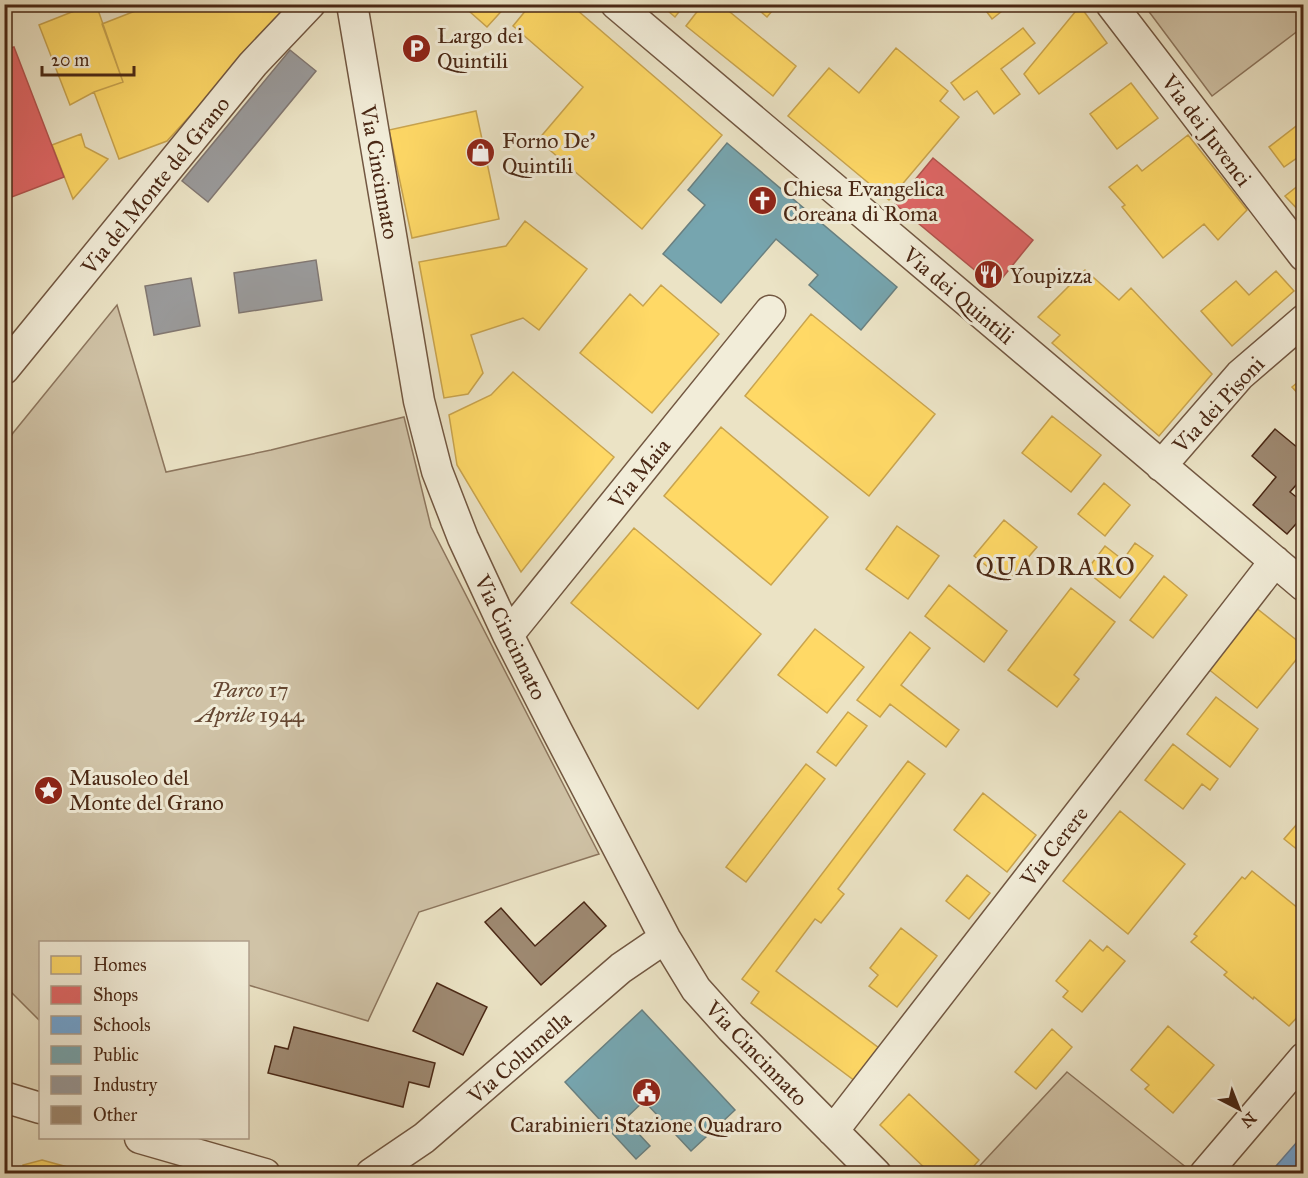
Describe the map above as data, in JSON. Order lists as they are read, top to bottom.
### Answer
{
  "streets": {
    "street": [
      "Via dei Juvenci",
      "Via Cincinnato",
      "Via del Monte del Grano",
      "Via dei Quintili",
      "Via dei Pisoni",
      "Via Maia",
      "Via Cerere",
      "Via Columella"
    ]
  },
  "crossings": [
    ["Via Cincinnato", "Via Maia"],
    ["Via Cincinnato", "Via Cerere"],
    ["Via Cincinnato", "Via Columella"],
    ["Via dei Quintili", "Via dei Pisoni"],
    ["Via dei Quintili", "Via Cerere"]
  ],
  "districts": ["QUADRARO"],
  "parks": ["Parco 17 Aprile 1944"],
  "places": {
    "parking": ["Largo dei Quintili"],
    "shop": ["Forno De' Quintili"],
    "church": ["Chiesa Evangelica Coreana di Roma"],
    "restaurant": ["Youpizza"],
    "place": ["Mausoleo del Monte del Grano"],
    "public building": ["Carabinieri Stazione Quadraro"]
  },
  "legend": [
    "Homes",
    "Shops",
    "Schools",
    "Public",
    "Industry",
    "Other"
  ],
  "scale_bar": "20 m",
  "north": "bottom right"
}
